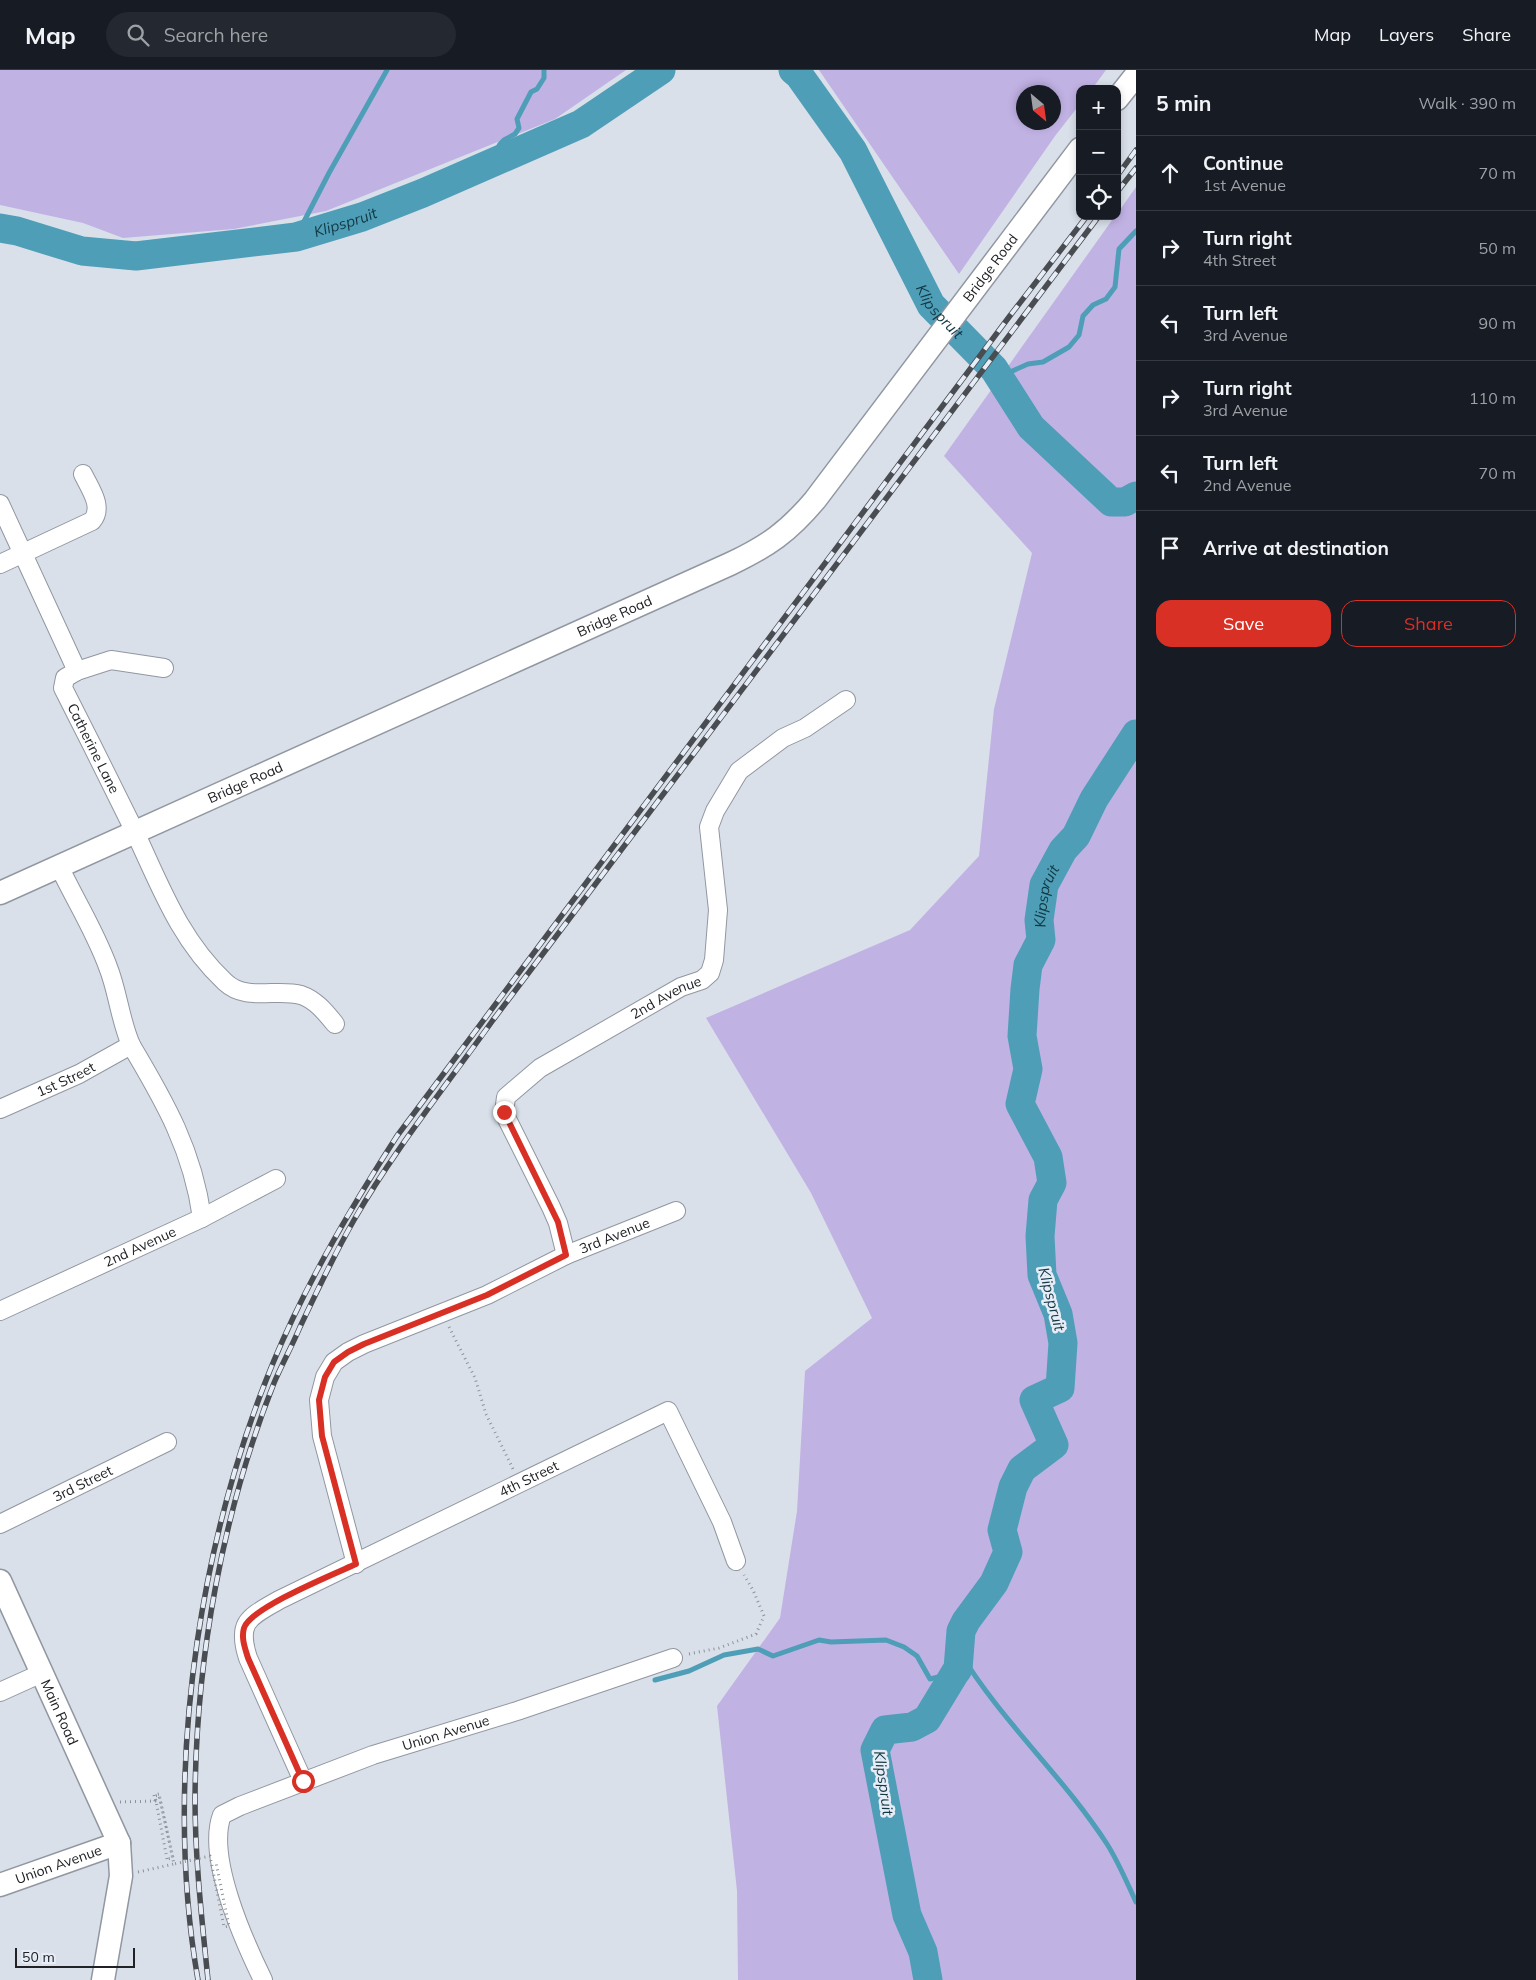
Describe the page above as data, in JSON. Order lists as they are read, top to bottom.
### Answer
{
  "streets": {
    "street": [
      "Bridge Road",
      "Catherine Lane",
      "2nd Avenue",
      "1st Street",
      "3rd Avenue",
      "4th Street",
      "3rd Street",
      "Main Road",
      "Union Avenue"
    ]
  },
  "crossings": [
    ["Bridge Road", "Catherine Lane"],
    ["2nd Avenue", "3rd Avenue"],
    ["3rd Avenue", "4th Street"],
    ["4th Street", "Union Avenue"],
    ["Main Road", "Union Avenue"]
  ],
  "water": ["Klipspruit"],
  "scale_bar": "50 m",
  "north": "bottom right",
  "page": {
    "header": "Map",
    "search": "Search here",
    "nav": ["Map", "Layers", "Share"],
    "heading": ["5 min", "Walk · 390 m"],
    "map_buttons": ["+", "−"],
    "list": [
      ["Continue", "1st Avenue", "70 m"],
      ["Turn right", "4th Street", "50 m"],
      ["Turn left", "3rd Avenue", "90 m"],
      ["Turn right", "3rd Avenue", "110 m"],
      ["Turn left", "2nd Avenue", "70 m"],
      "Arrive at destination"
    ],
    "buttons": ["Save", "Share"],
    "scale": "50 m"
  }
}
